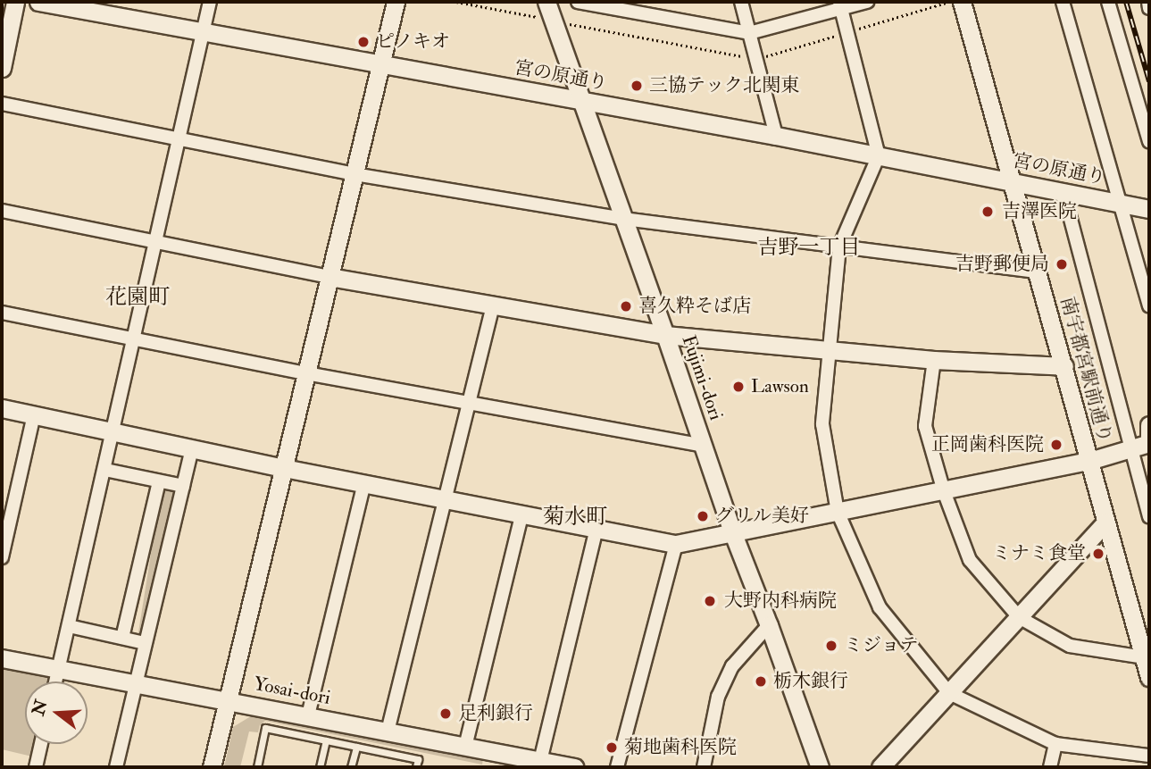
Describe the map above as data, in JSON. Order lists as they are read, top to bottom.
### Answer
{
  "streets": {
    "street": [
      "宮の原通り",
      "南宇都宮駅前通り",
      "Fujimi-dori",
      "Yosai-dori"
    ]
  },
  "crossings": [
    ["宮の原通り", "南宇都宮駅前通り"],
    ["宮の原通り", "Fujimi-dori"]
  ],
  "districts": ["吉野一丁目", "花園町", "菊水町"],
  "places": [
    "ピノキオ",
    "三協テック北関東",
    "吉澤医院",
    "吉野郵便局",
    "喜久粋そば店",
    "Lawson",
    "正岡歯科医院",
    "グリル美好",
    "ミナミ食堂",
    "大野内科病院",
    "ミジョテ",
    "栃木銀行",
    "足利銀行",
    "菊地歯科医院"
  ],
  "north": "left"
}
